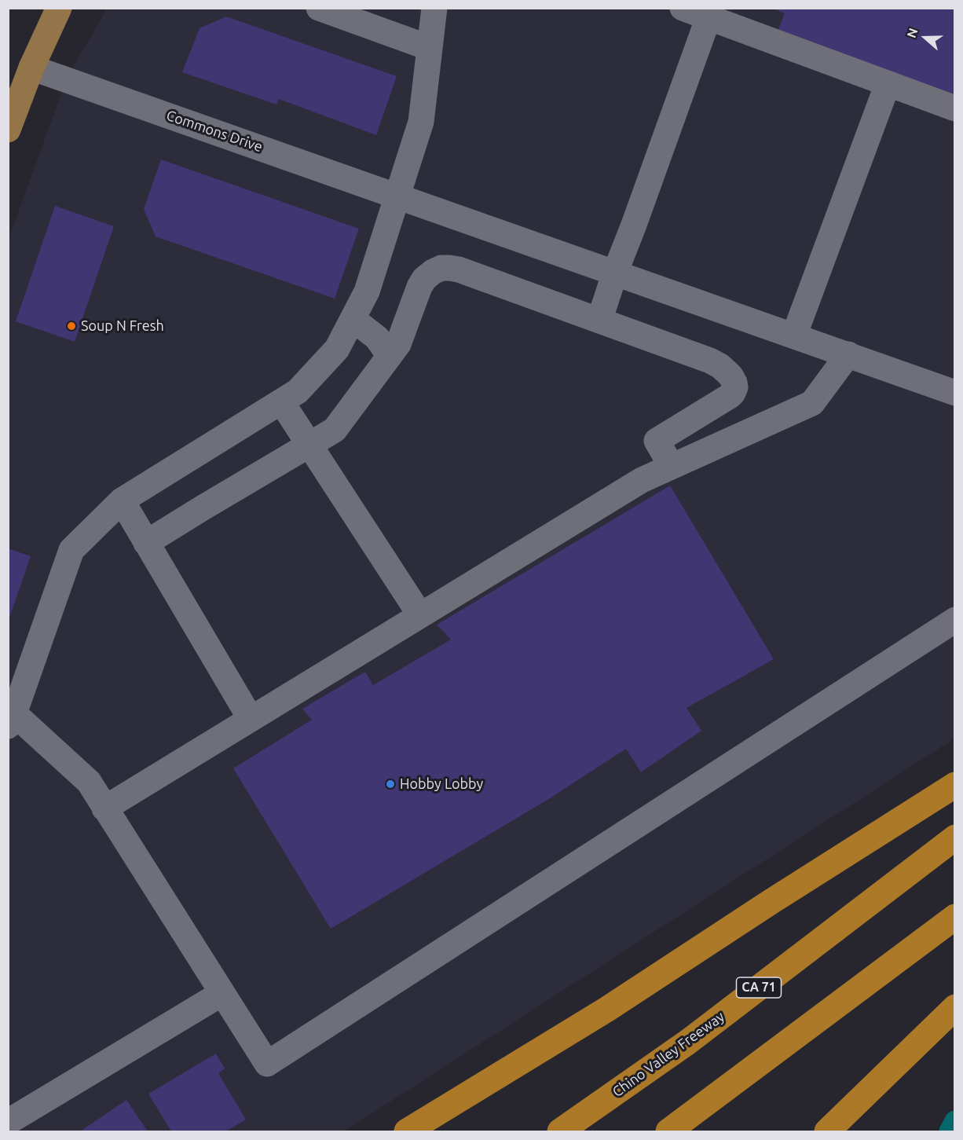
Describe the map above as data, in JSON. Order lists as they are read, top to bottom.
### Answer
{
  "streets": {
    "highway": ["CA 71", "Chino Valley Freeway"],
    "street": ["Commons Drive"]
  },
  "places": ["Soup N Fresh", "Hobby Lobby"],
  "north": "left"
}
